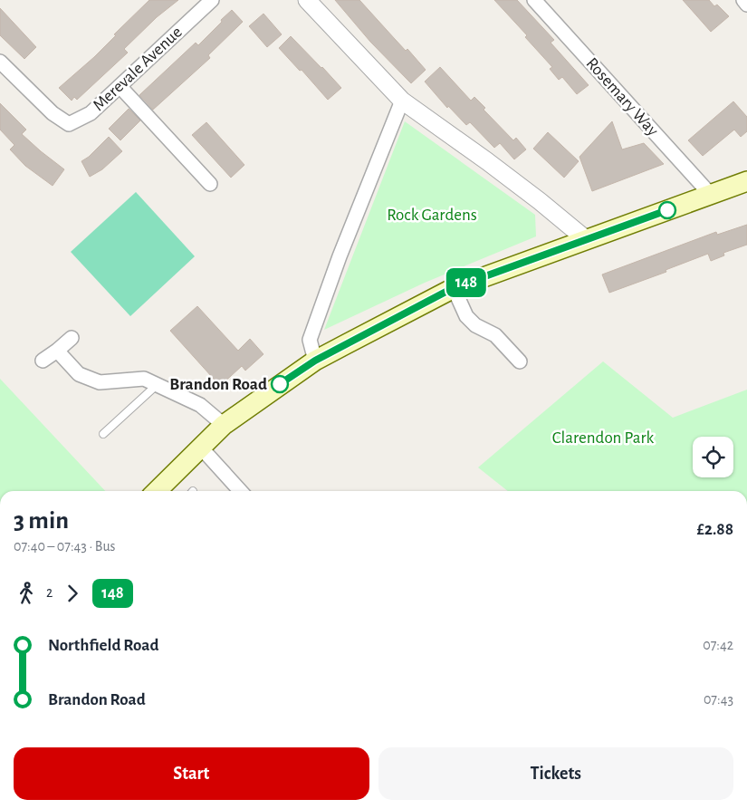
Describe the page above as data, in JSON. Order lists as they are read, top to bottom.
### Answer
{
  "streets": {
    "street": ["Merevale Avenue", "Rosemary Way"]
  },
  "parks": ["Rock Gardens", "Clarendon Park"],
  "places": ["Brandon Road"],
  "lines": ["bus line 148"],
  "page": {
    "on_map": "148",
    "heading": ["3 min", "07:40 – 07:43 · Bus", "£2.88"],
    "legs": ["2", "148"],
    "list": [
      {
        "name": "Northfield Road",
        "value": "07:42"
      },
      {
        "name": "Brandon Road",
        "value": "07:43"
      }
    ],
    "buttons": ["Start", "Tickets"]
  }
}
